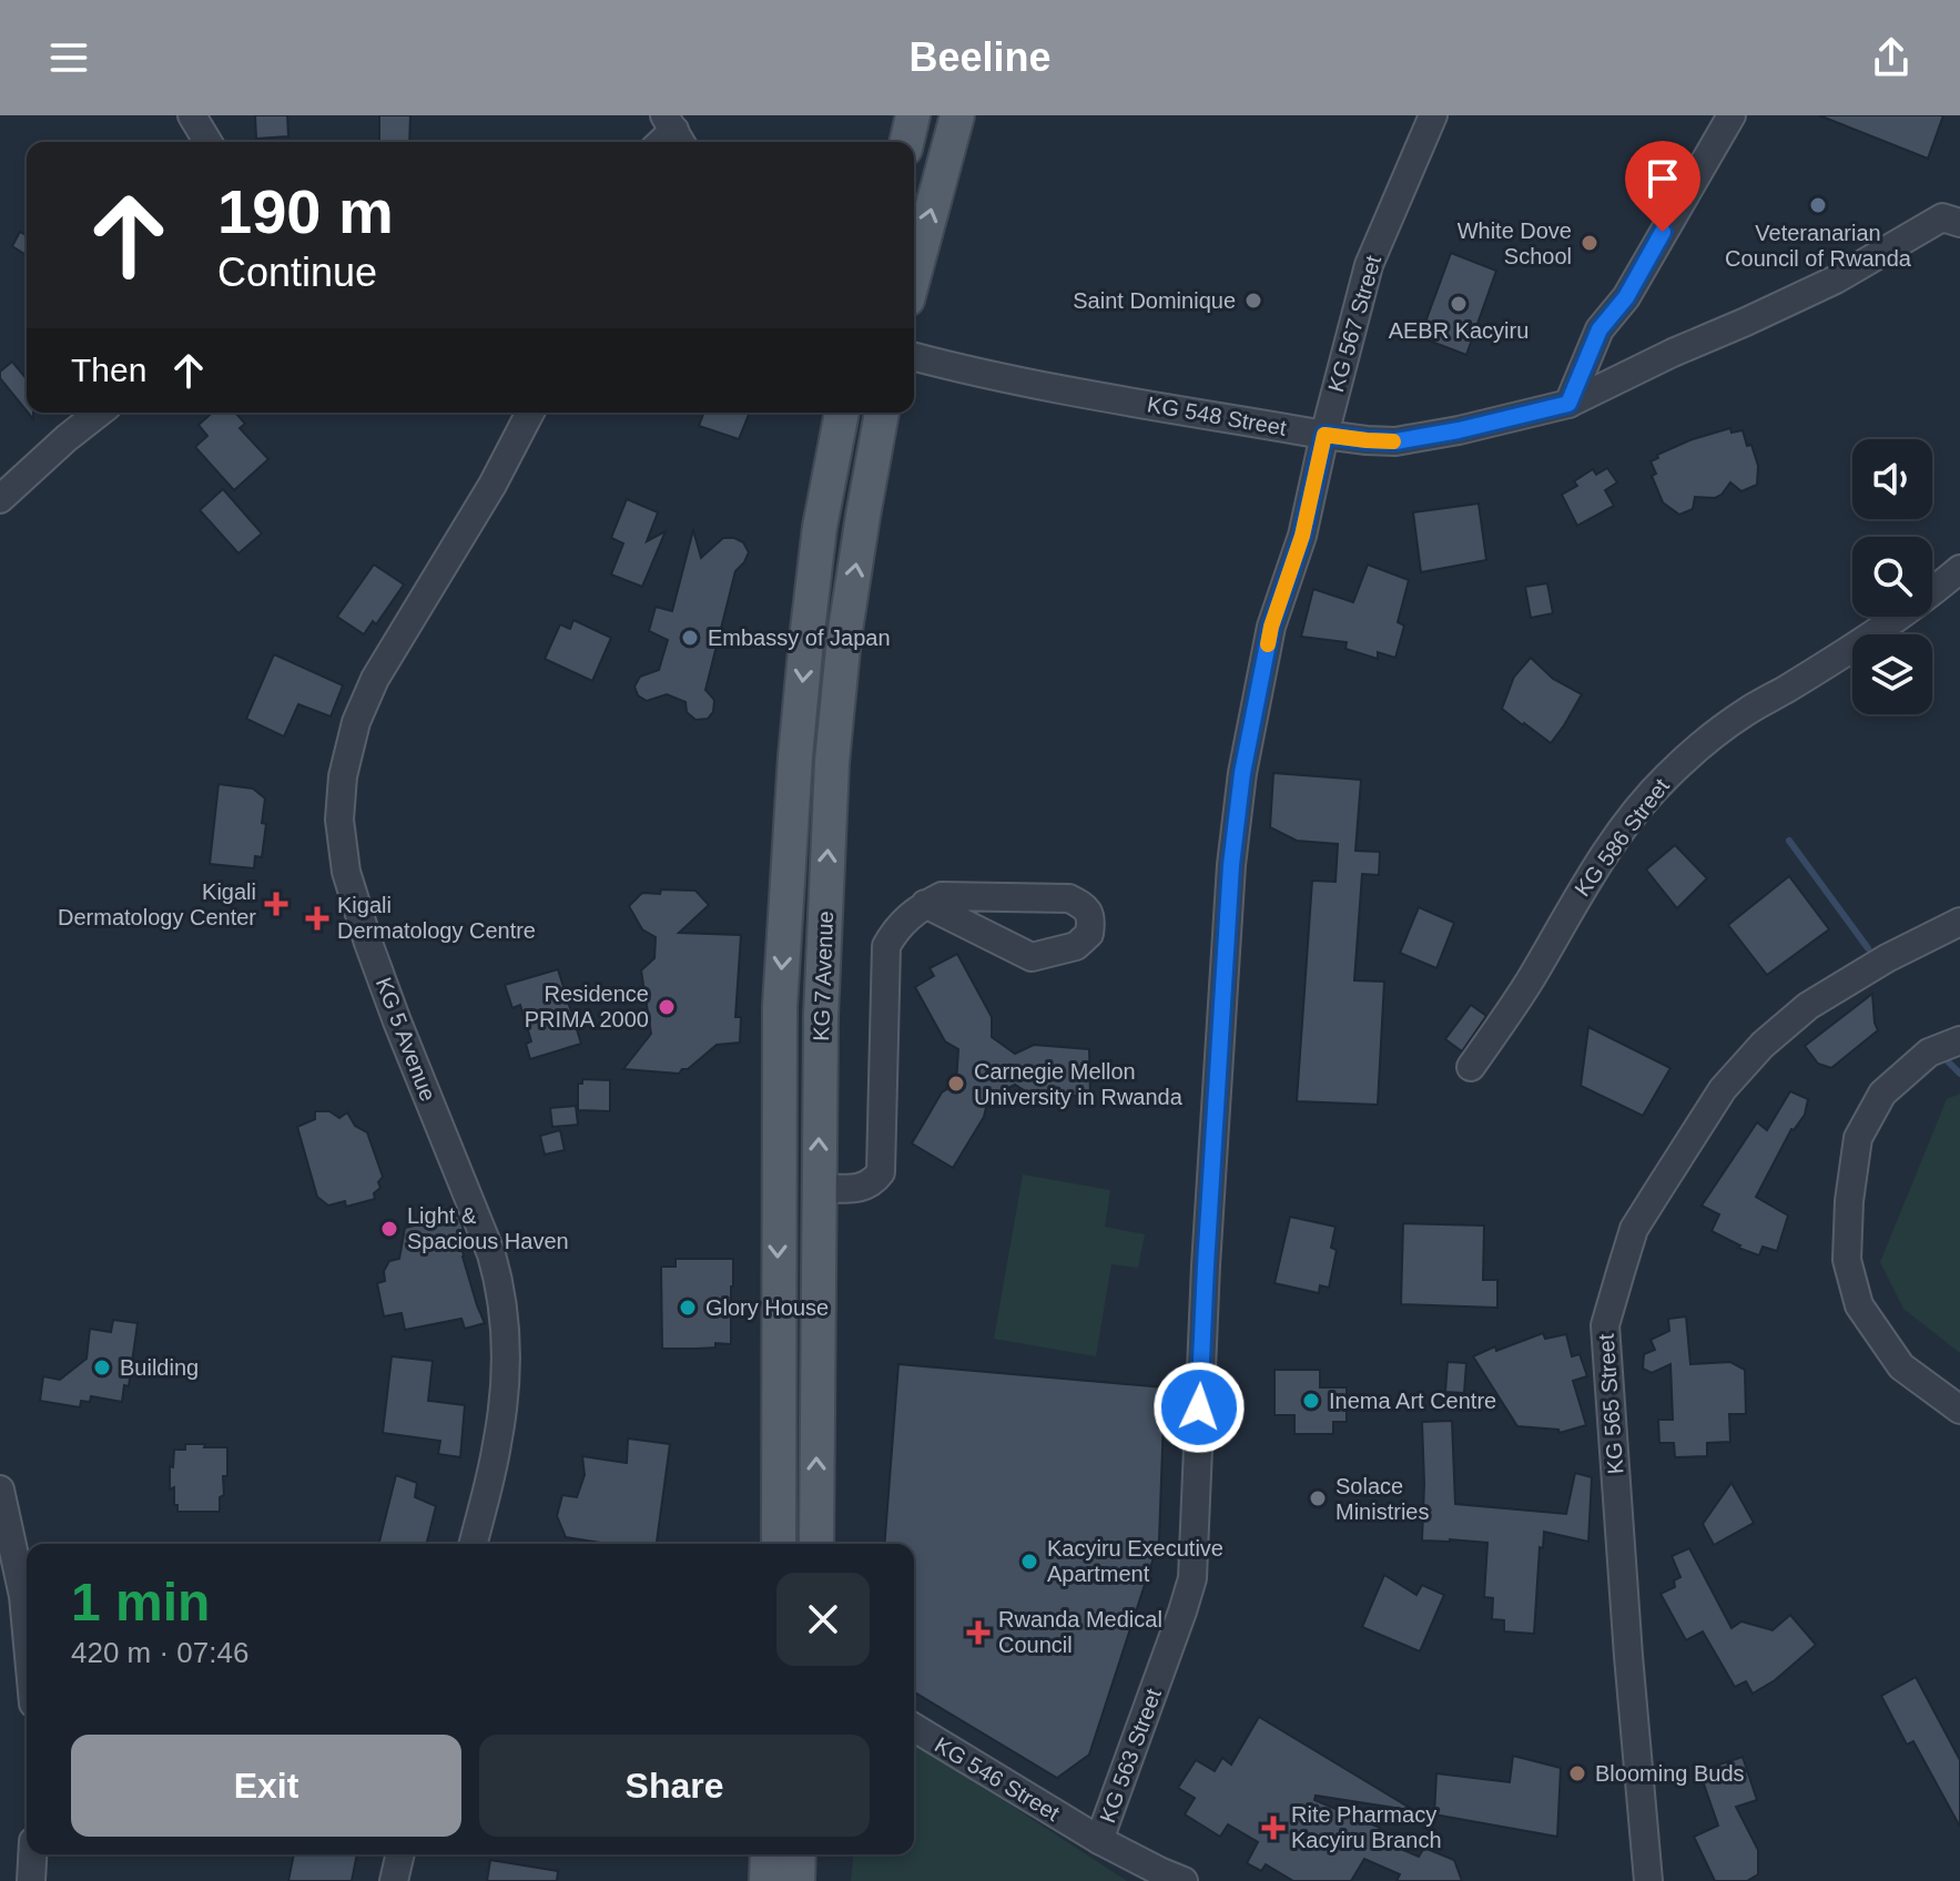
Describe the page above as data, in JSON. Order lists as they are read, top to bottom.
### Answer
{
  "streets": {
    "main road": ["KG 7 Avenue"],
    "street": [
      "KG 567 Street",
      "KG 548 Street",
      "KG 586 Street",
      "KG 5 Avenue",
      "KG 565 Street",
      "KG 563 Street",
      "KG 546 Street"
    ]
  },
  "crossings": [
    ["KG 567 Street", "KG 548 Street"],
    ["KG 567 Street", "KG 563 Street"],
    ["KG 548 Street", "KG 563 Street"],
    ["KG 563 Street", "KG 546 Street"]
  ],
  "places": {
    "other": [
      "Veteranarian Council of Rwanda",
      "White Dove School",
      "Saint Dominique",
      "AEBR Kacyiru",
      "Embassy of Japan",
      "Residence PRIMA 2000",
      "Carnegie Mellon University in Rwanda",
      "Light & Spacious Haven",
      "Glory House",
      "Building",
      "Inema Art Centre",
      "Solace Ministries",
      "Kacyiru Executive Apartment",
      "Blooming Buds"
    ],
    "health": [
      "Kigali Dermatology Center",
      "Kigali Dermatology Centre",
      "Rwanda Medical Council",
      "Rite Pharmacy Kacyiru Branch"
    ]
  },
  "page": {
    "header": "Beeline",
    "turn": ["190 m", "Continue"],
    "then": "Then",
    "heading": ["1 min", "420 m · 07:46"],
    "buttons": ["Exit", "Share"]
  }
}
